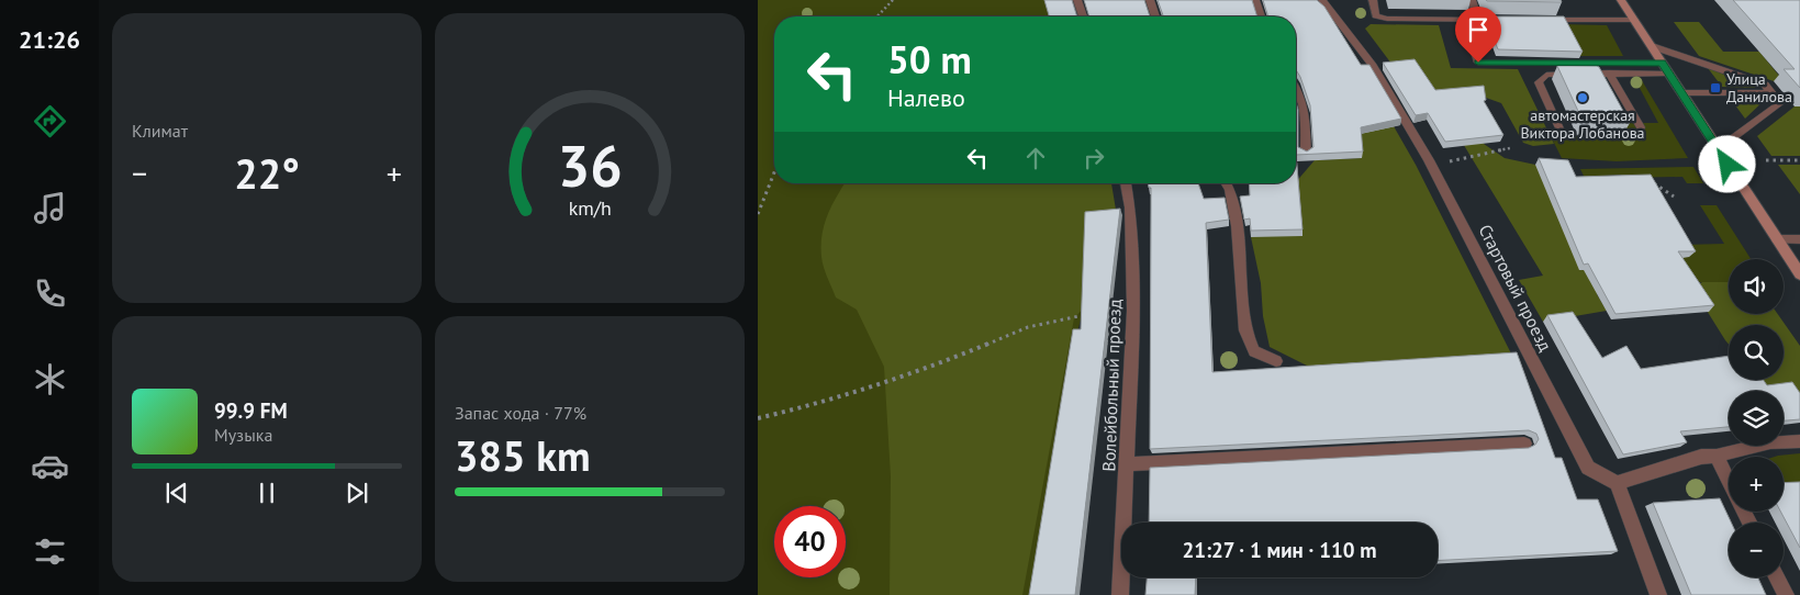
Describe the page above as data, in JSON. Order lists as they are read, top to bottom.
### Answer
{
  "streets": {
    "lane": ["Стартовый проезд", "Волейбольный проезд"]
  },
  "places": {
    "transit": ["Улица Данилова"],
    "other": ["автомастерская Виктора Лобанова"]
  },
  "page": {
    "tabs": "21:26",
    "tile": [
      "Климат",
      ["Запас хода · 77%", "385 km"]
    ],
    "turn": ["50 m", "Налево"],
    "heat": ["−", "22°", "+"],
    "map_buttons": ["+", "−"],
    "song": ["99.9 FM", "Музыка"],
    "limit": "40",
    "trip": "21:27 · 1 мин · 110 m",
    "gauge": ["36", "km/h"]
  }
}
